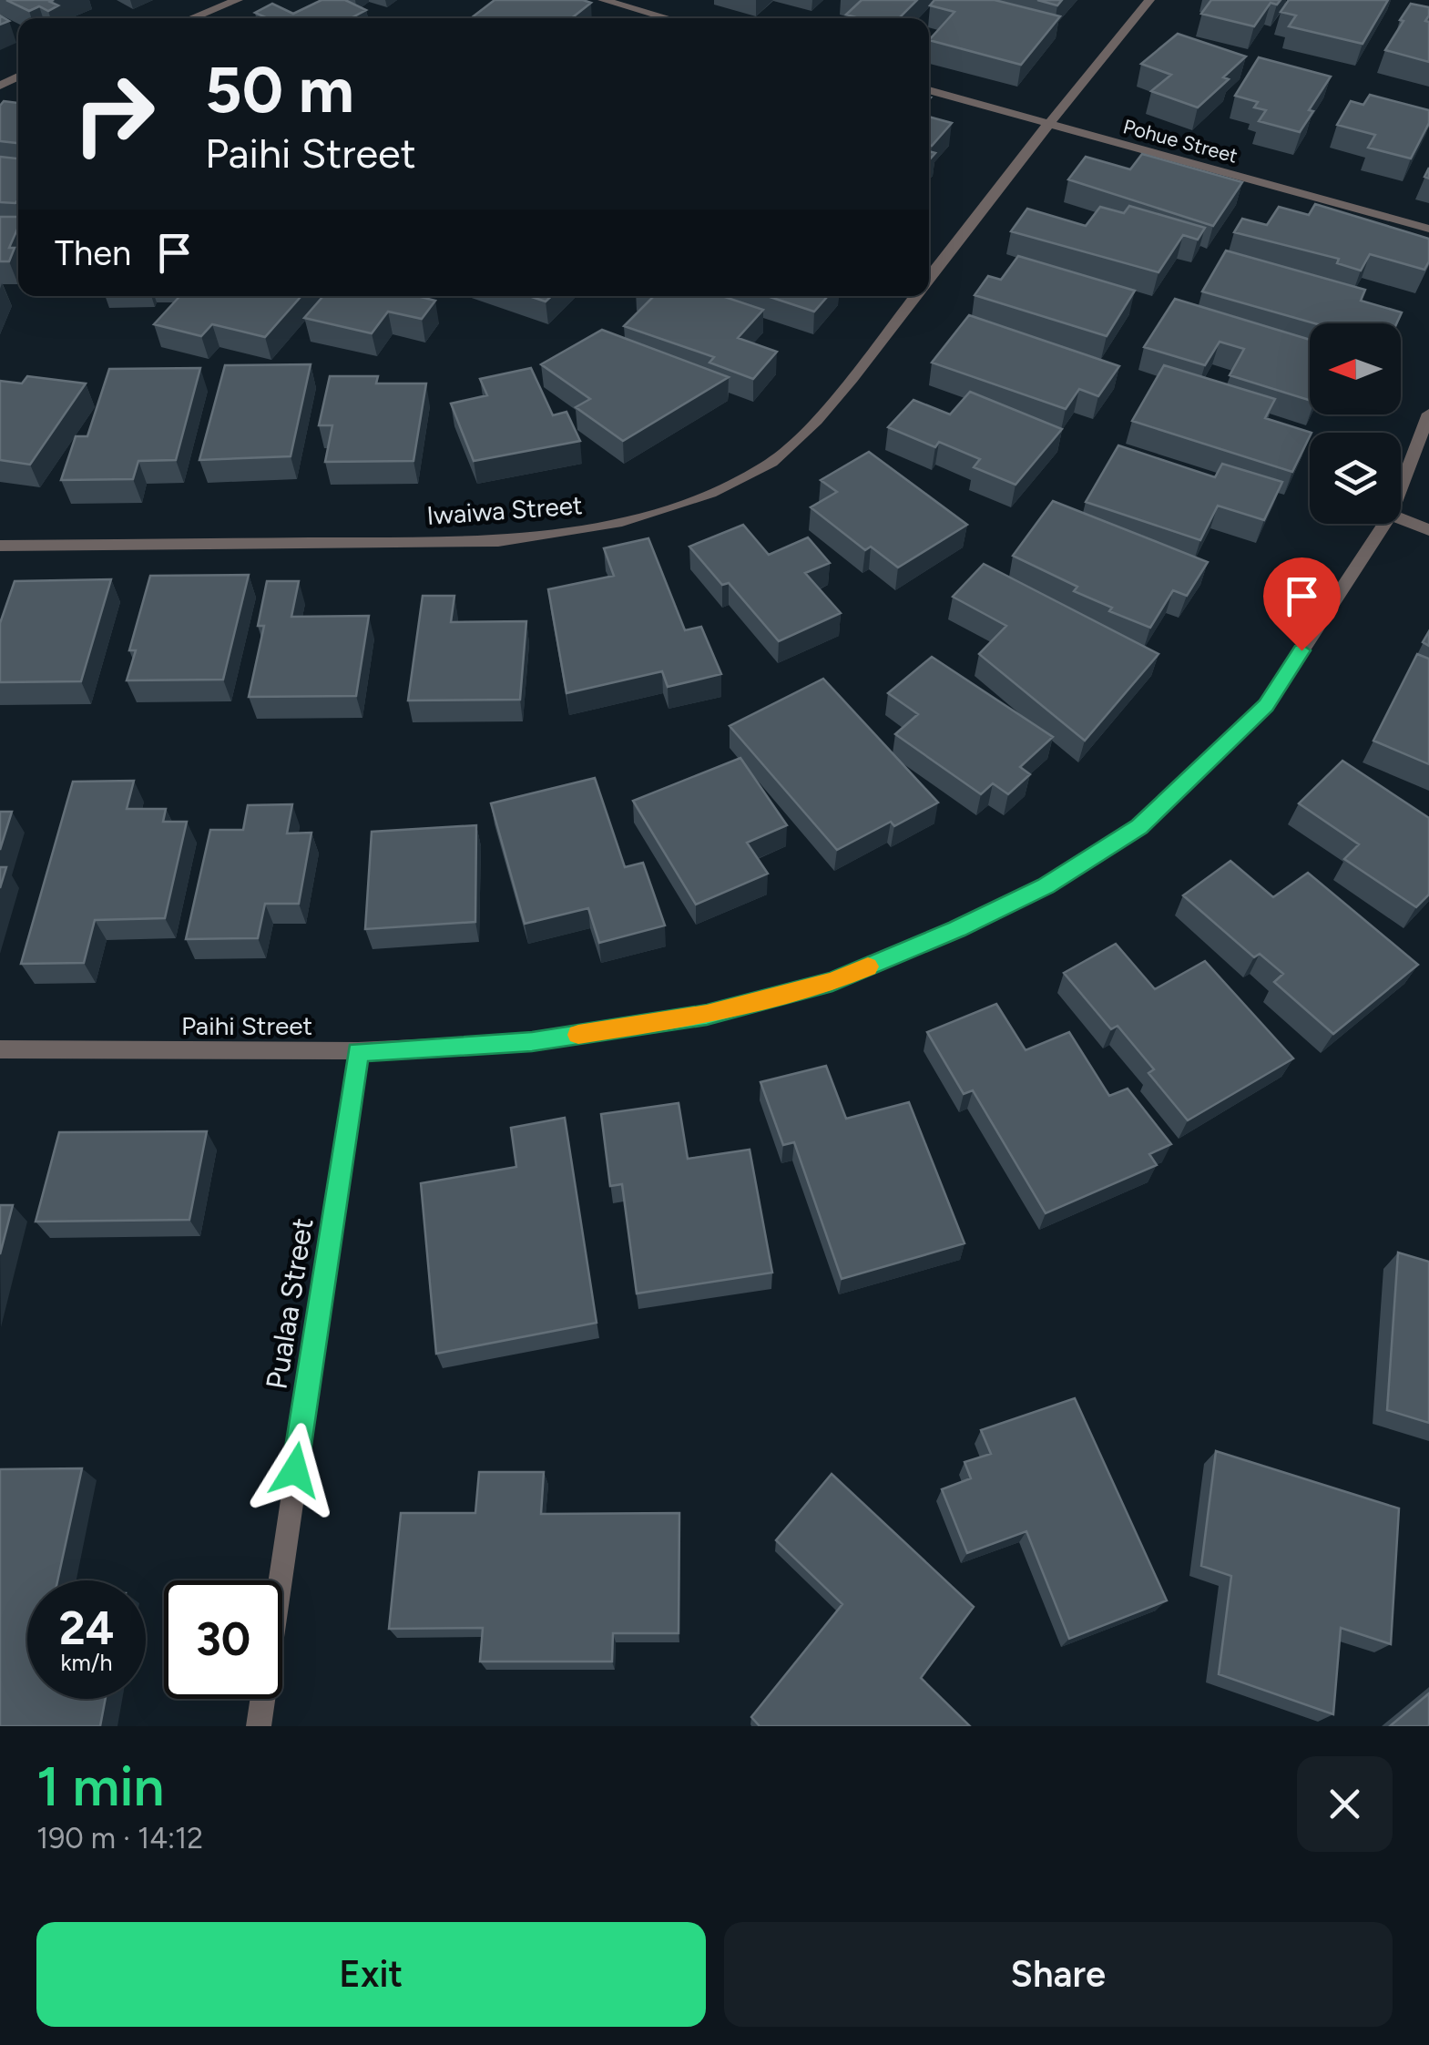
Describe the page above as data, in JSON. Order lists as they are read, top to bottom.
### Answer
{
  "streets": {
    "street": [
      "Pohue Street",
      "Iwaiwa Street",
      "Paihi Street",
      "Pualaa Street"
    ]
  },
  "crossings": [
    ["Pohue Street", "Iwaiwa Street"],
    ["Paihi Street", "Pualaa Street"]
  ],
  "north": "left",
  "page": {
    "turn": ["50 m", "Paihi Street"],
    "then": "Then",
    "speed": "24 km/h",
    "limit": "30",
    "heading": ["1 min", "190 m · 14:12"],
    "buttons": ["Exit", "Share"]
  }
}
